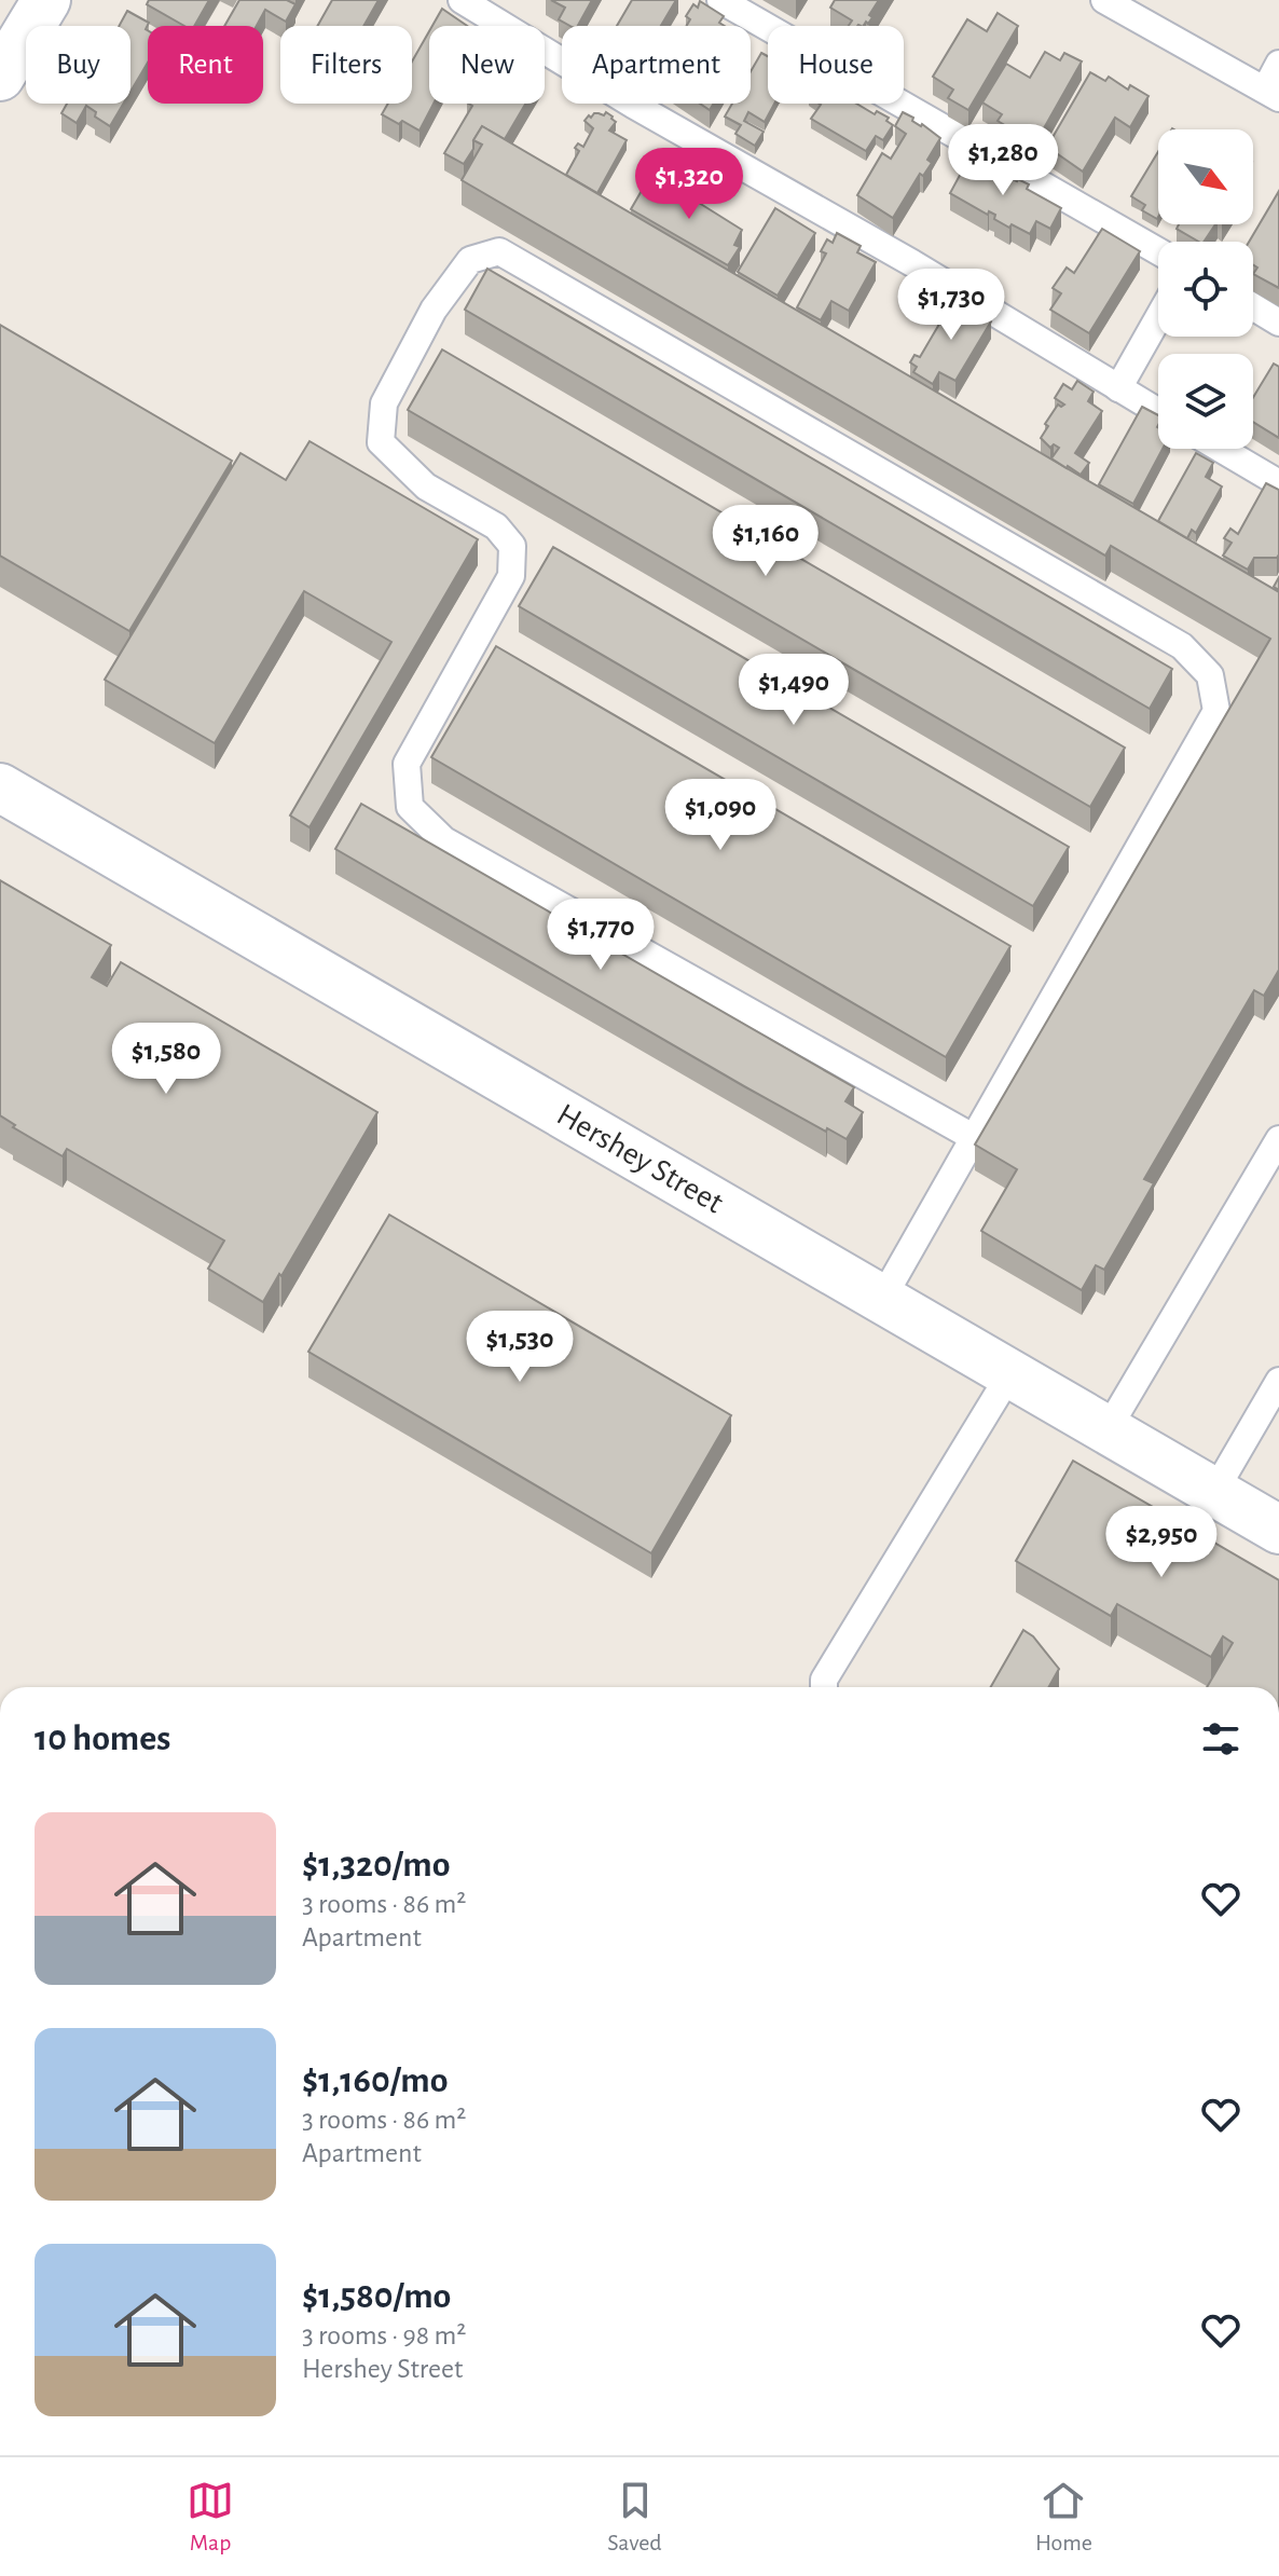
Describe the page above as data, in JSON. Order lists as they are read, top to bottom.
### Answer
{
  "streets": {
    "street": ["Hershey Street"]
  },
  "north": "bottom right",
  "page": {
    "chip": [
      "Buy",
      "Rent",
      "Filters",
      "New",
      "Apartment",
      "House"
    ],
    "price": [
      "$1,280",
      "$1,320",
      "$1,730",
      "$1,160",
      "$1,490",
      "$1,090",
      "$1,770",
      "$1,580",
      "$1,530",
      "$2,950"
    ],
    "heading": "10 homes",
    "list": [
      {
        "name": "$1,320/mo",
        "note": "3 rooms · 86 m² · Apartment"
      },
      {
        "name": "$1,160/mo",
        "note": "3 rooms · 86 m² · Apartment"
      },
      {
        "name": "$1,580/mo",
        "note": "3 rooms · 98 m² · Hershey Street"
      }
    ],
    "tabs": ["Map", "Saved", "Home"]
  }
}
